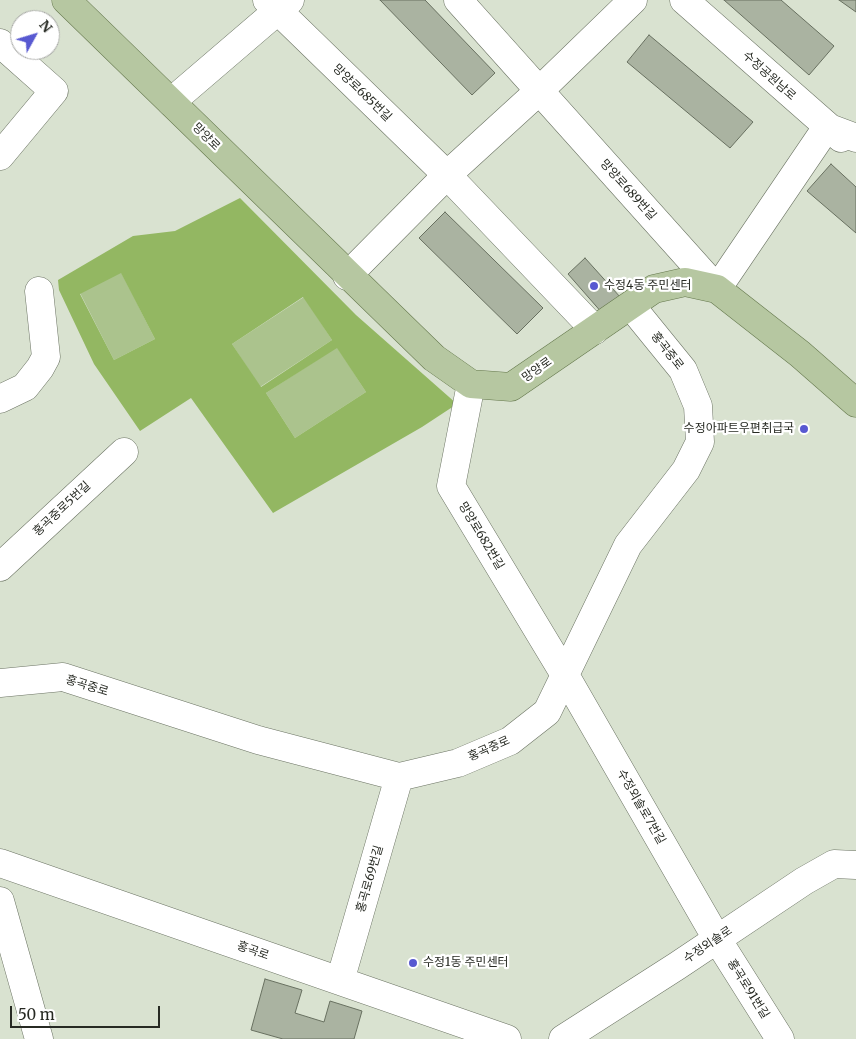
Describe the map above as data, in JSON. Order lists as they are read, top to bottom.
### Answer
{
  "streets": {
    "main road": ["망양로"],
    "street": [
      "수정공원남로",
      "망양로685번길",
      "망양로689번길",
      "홍곡중로",
      "홍곡중로5번길",
      "망양로682번길",
      "수정외솔로7번길",
      "홍곡로69번길",
      "수정외솔로",
      "홍곡로",
      "홍곡로91번길"
    ]
  },
  "crossings": [
    ["망양로685번길", "망양로"],
    ["망양로", "망양로689번길"],
    ["망양로", "홍곡중로"],
    ["망양로", "망양로682번길"],
    ["홍곡중로", "망양로682번길"],
    ["홍곡중로", "수정외솔로7번길"],
    ["홍곡중로", "홍곡로69번길"],
    ["망양로682번길", "수정외솔로7번길"],
    ["수정외솔로7번길", "수정외솔로"],
    ["수정외솔로7번길", "홍곡로91번길"],
    ["홍곡로69번길", "홍곡로"],
    ["수정외솔로", "홍곡로91번길"]
  ],
  "places": ["수정4동 주민센터", "수정아파트우편취급국", "수정1동 주민센터"],
  "scale_bar": "50 m",
  "north": "top right"
}
